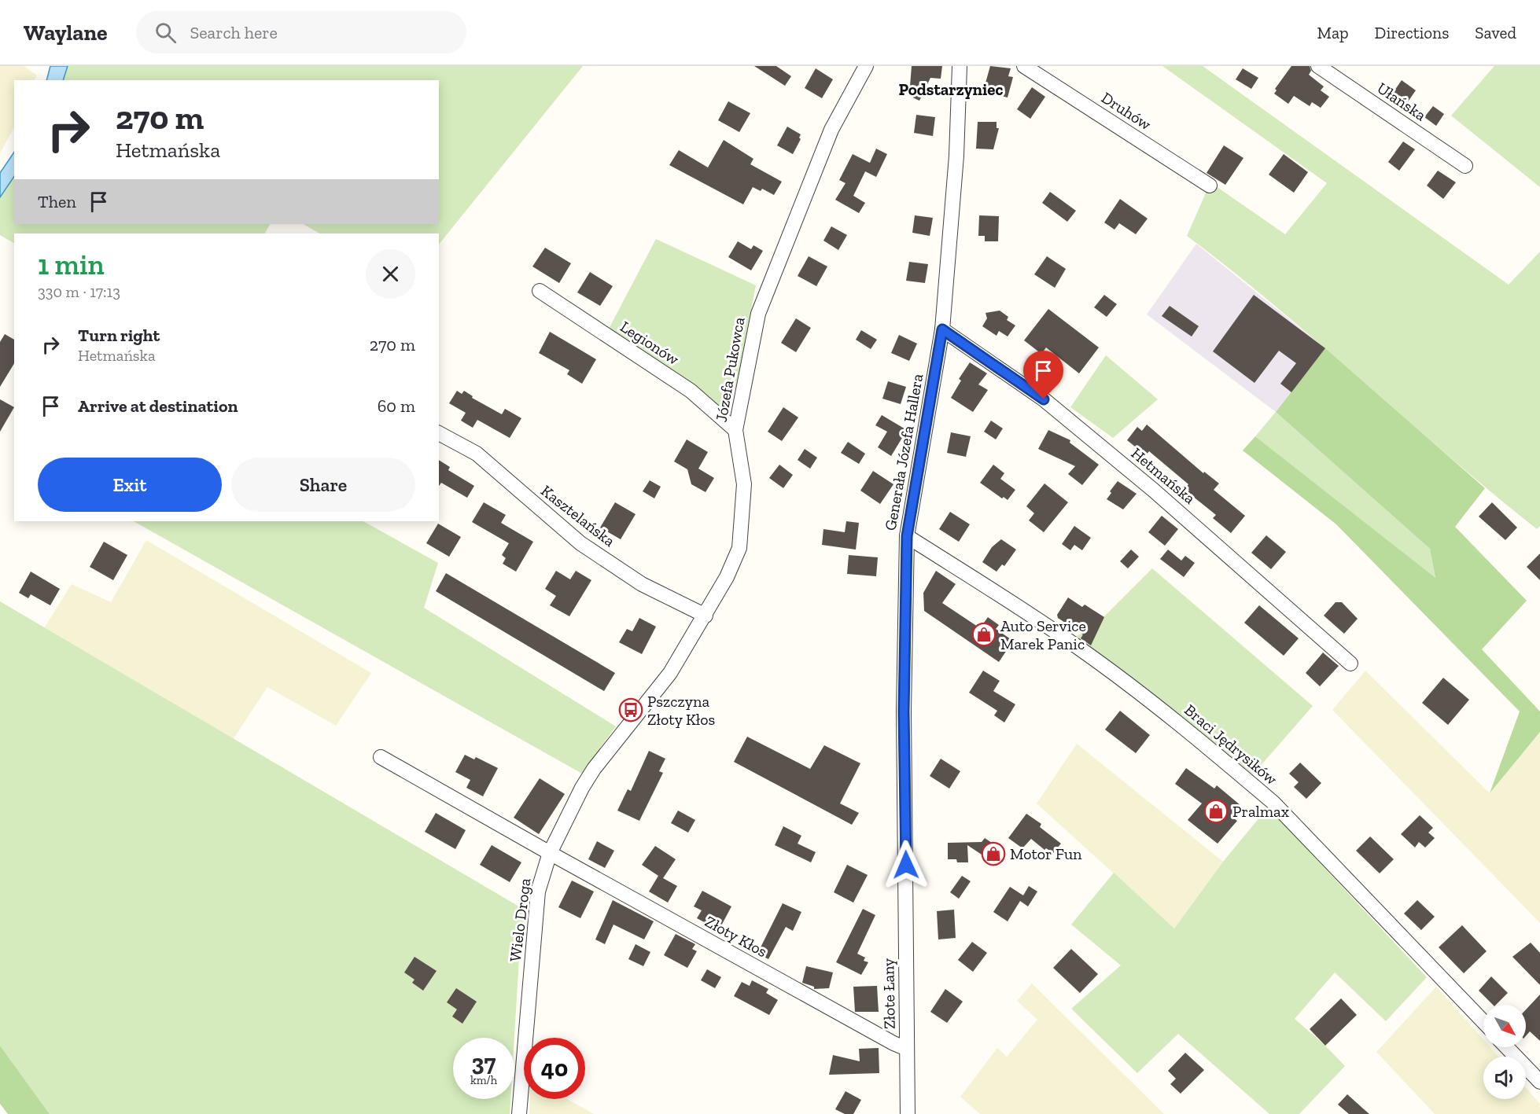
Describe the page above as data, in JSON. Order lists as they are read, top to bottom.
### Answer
{
  "streets": {
    "street": [
      "Ułańska",
      "Druhów",
      "Legionów",
      "Józefa Pukowca",
      "Generała Józefa Hallera",
      "Hetmańska",
      "Kasztelańska",
      "Braci Jędrysików",
      "Wielo Droga",
      "Złoty Kłos",
      "Złote Łany"
    ]
  },
  "crossings": [
    ["Legionów", "Józefa Pukowca"],
    ["Józefa Pukowca", "Kasztelańska"],
    ["Józefa Pukowca", "Wielo Droga"],
    ["Generała Józefa Hallera", "Hetmańska"],
    ["Generała Józefa Hallera", "Braci Jędrysików"],
    ["Generała Józefa Hallera", "Złote Łany"],
    ["Wielo Droga", "Złoty Kłos"],
    ["Złoty Kłos", "Złote Łany"]
  ],
  "districts": ["Podstarzyniec"],
  "places": {
    "shop": ["Auto Service Marek Panic", "Pralmax", "Motor Fun"],
    "bus stop": ["Pszczyna Złoty Kłos"]
  },
  "north": "bottom right",
  "page": {
    "header": "Waylane",
    "search": "Search here",
    "nav": ["Map", "Directions", "Saved"],
    "turn": ["270 m", "Hetmańska"],
    "then": "Then",
    "heading": ["1 min", "330 m · 17:13"],
    "list": [
      {
        "name": "Turn right",
        "note": "Hetmańska",
        "value": "270 m"
      },
      {
        "name": "Arrive at destination",
        "value": "60 m"
      }
    ],
    "buttons": ["Exit", "Share"],
    "speed": "37 km/h",
    "limit": "40"
  }
}
